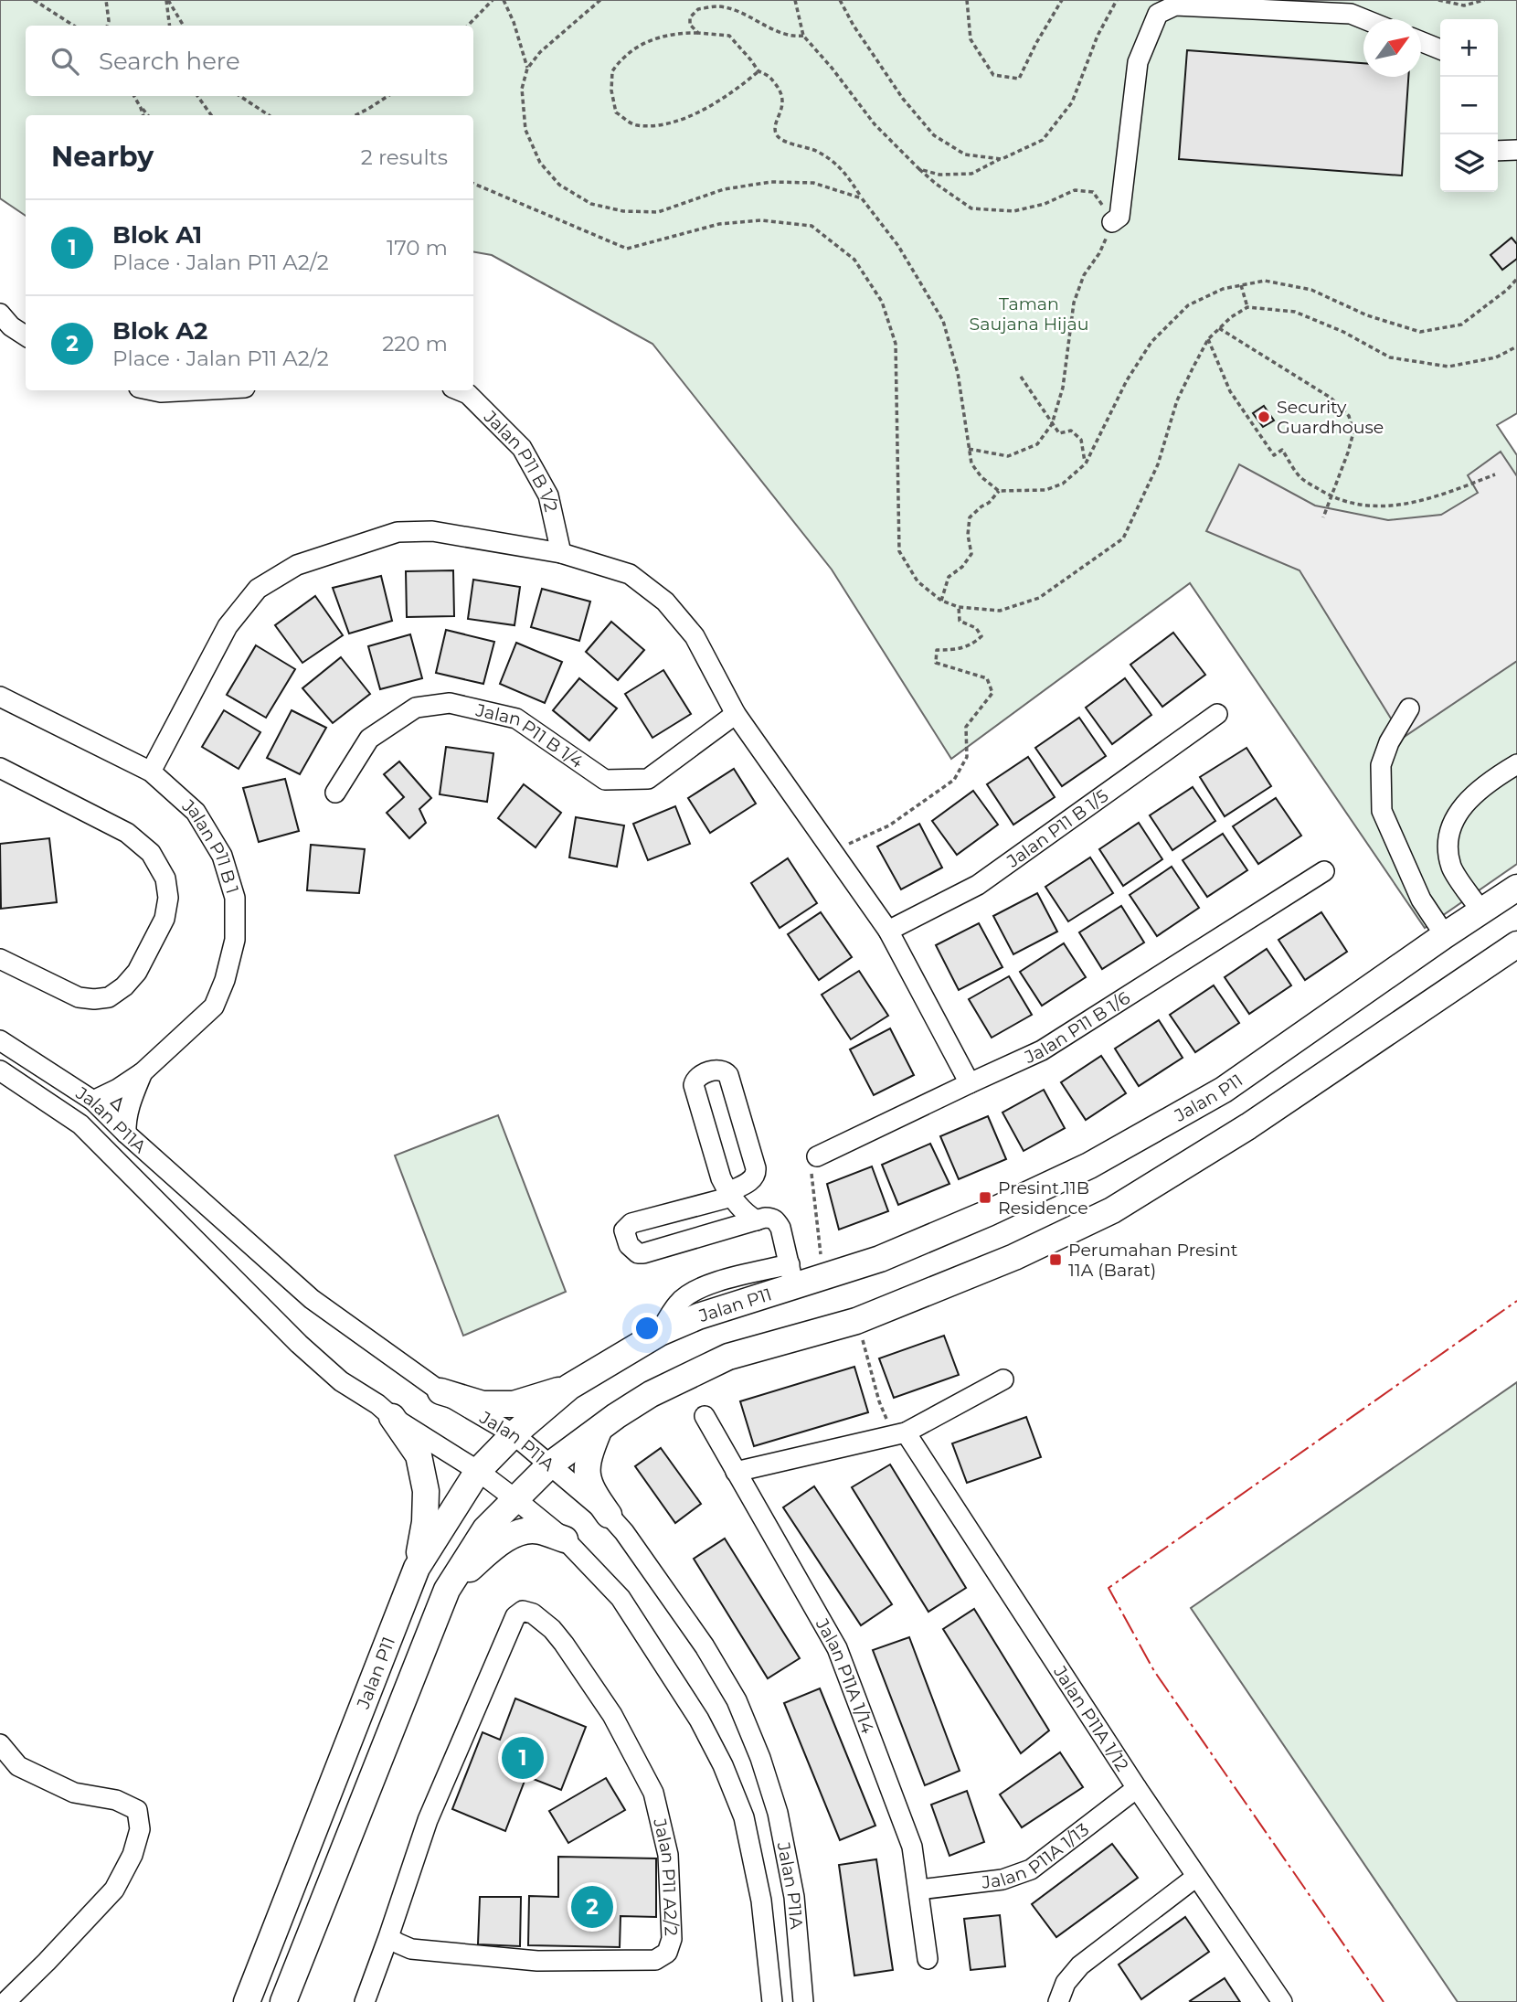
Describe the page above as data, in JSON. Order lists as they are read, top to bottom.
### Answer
{
  "streets": {
    "main road": ["Jalan P11"],
    "street": [
      "Jalan P11 B 1/2",
      "Jalan P11 B 1/4",
      "Jalan P11 B 1/5",
      "Jalan P11 B 1",
      "Jalan P11 B 1/6",
      "Jalan P11A",
      "Jalan P11A 1/14",
      "Jalan P11A 1/12",
      "Jalan P11A 1/13",
      "Jalan P11 A2/2"
    ]
  },
  "crossings": [
    ["Jalan P11 B 1", "Jalan P11A"],
    ["Jalan P11", "Jalan P11A"],
    ["Jalan P11A 1/14", "Jalan P11A 1/13"],
    ["Jalan P11A 1/12", "Jalan P11A 1/13"]
  ],
  "parks": ["Taman Saujana Hijau"],
  "places": {
    "other": ["Security Guardhouse"],
    "transit": ["Presint 11B Residence", "Perumahan Presint 11A (Barat)"]
  },
  "north": "top right",
  "page": {
    "map_buttons": ["+", "−"],
    "search": "Search here",
    "heading": ["Nearby", "2 results"],
    "list": [
      {
        "mark": "1",
        "name": "Blok A1",
        "note": "Place · Jalan P11 A2/2",
        "value": "170 m"
      },
      {
        "mark": "2",
        "name": "Blok A2",
        "note": "Place · Jalan P11 A2/2",
        "value": "220 m"
      }
    ],
    "pins": ["1", "2"]
  }
}
